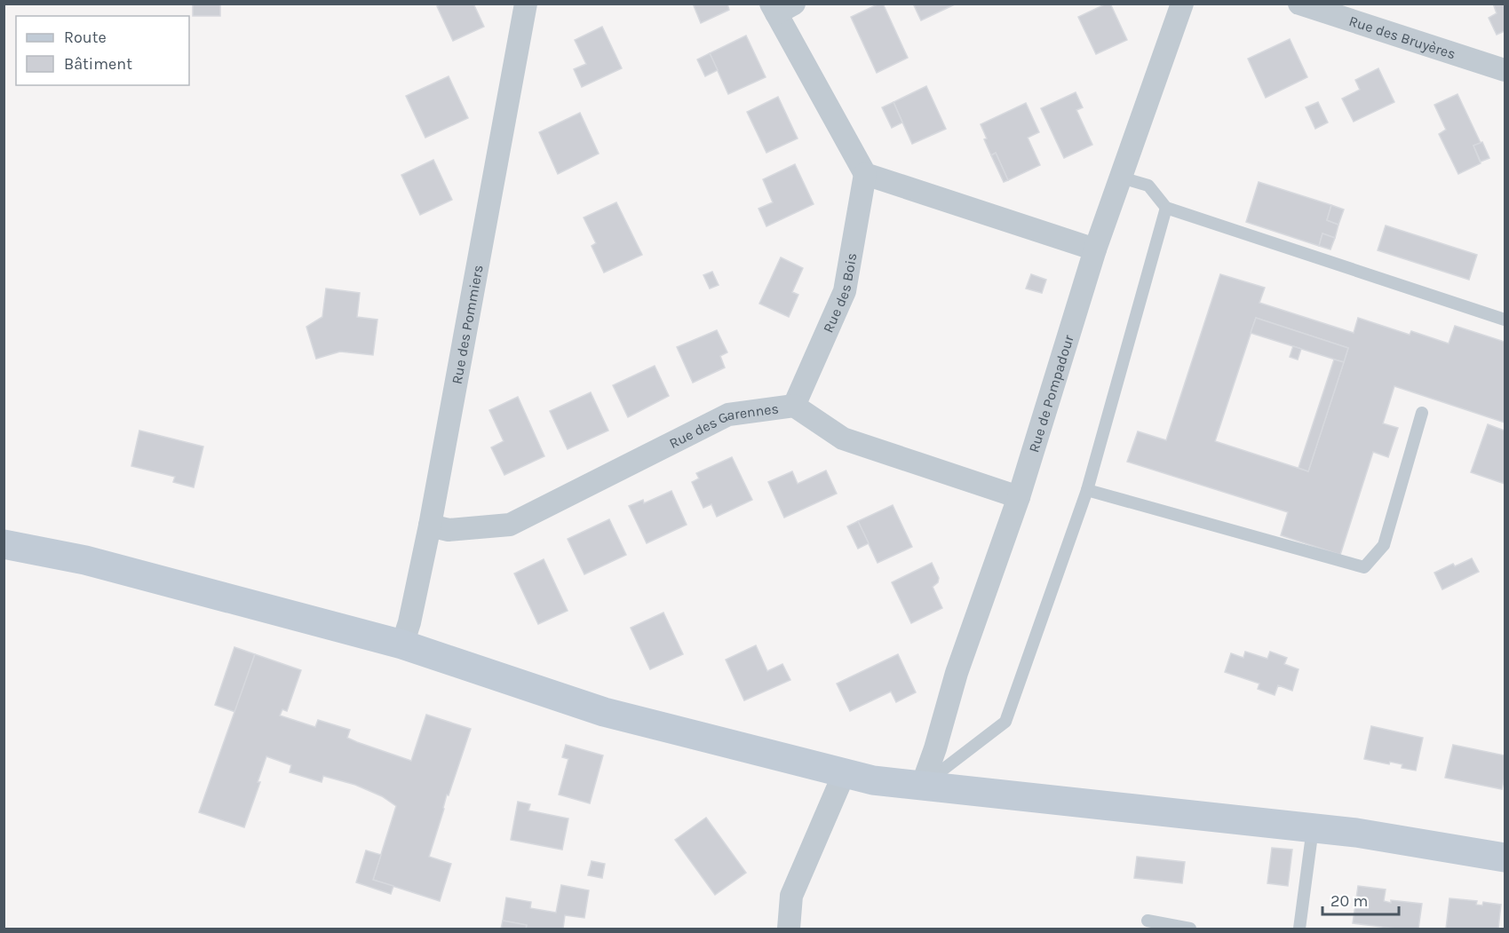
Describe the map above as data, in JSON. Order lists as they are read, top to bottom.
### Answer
{
  "streets": {
    "street": [
      "Rue des Bruyères",
      "Rue des Bois",
      "Rue des Pommiers",
      "Rue de Pompadour",
      "Rue des Garennes"
    ]
  },
  "crossings": [
    ["Rue des Bois", "Rue des Garennes"],
    ["Rue des Pommiers", "Rue des Garennes"],
    ["Rue de Pompadour", "Rue des Garennes"]
  ],
  "legend": ["Route", "Bâtiment"],
  "scale_bar": "20 m"
}
